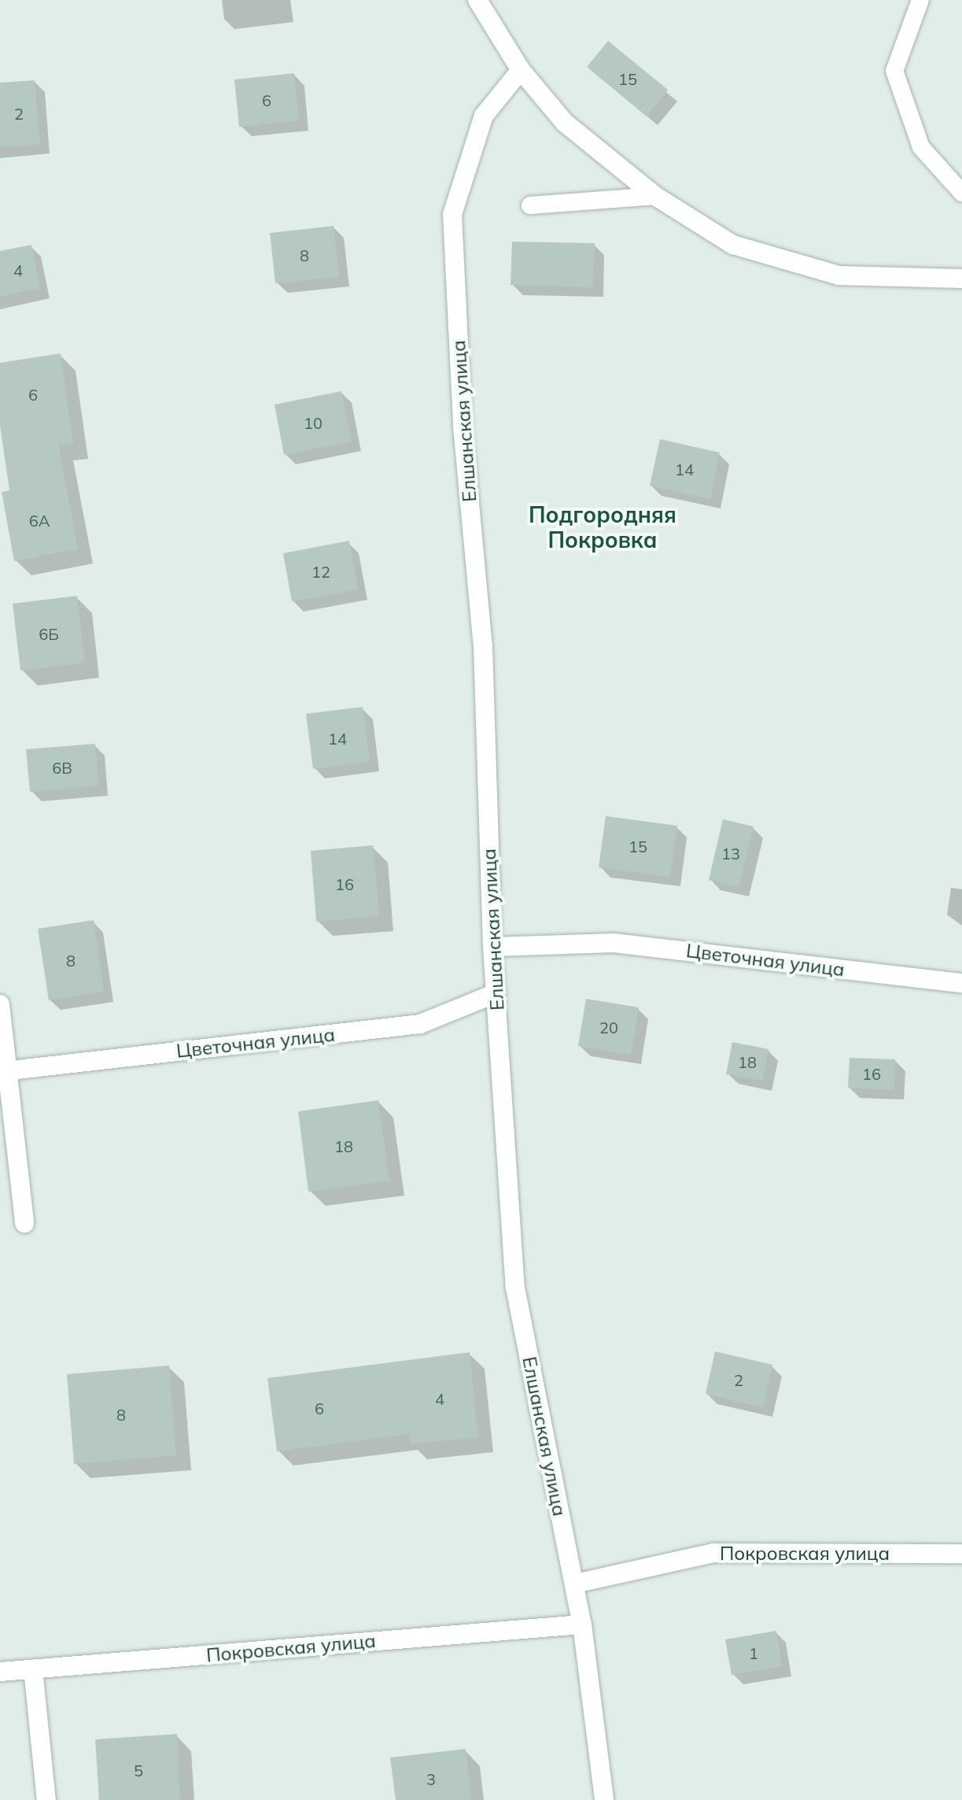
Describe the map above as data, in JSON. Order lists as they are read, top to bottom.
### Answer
{
  "streets": {
    "street": ["Елшанская улица", "Цветочная улица", "Покровская улица"]
  },
  "crossings": [
    ["Елшанская улица", "Цветочная улица"],
    ["Елшанская улица", "Покровская улица"]
  ],
  "districts": ["Подгородняя Покровка"],
  "house_numbers": [
    "15",
    "6",
    "2",
    "8",
    "4",
    "6",
    "10",
    "14",
    "6А",
    "12",
    "6Б",
    "14",
    "6В",
    "15",
    "13",
    "16",
    "8",
    "20",
    "18",
    "16",
    "18",
    "2",
    "4",
    "6",
    "8",
    "1",
    "5",
    "3"
  ]
}
